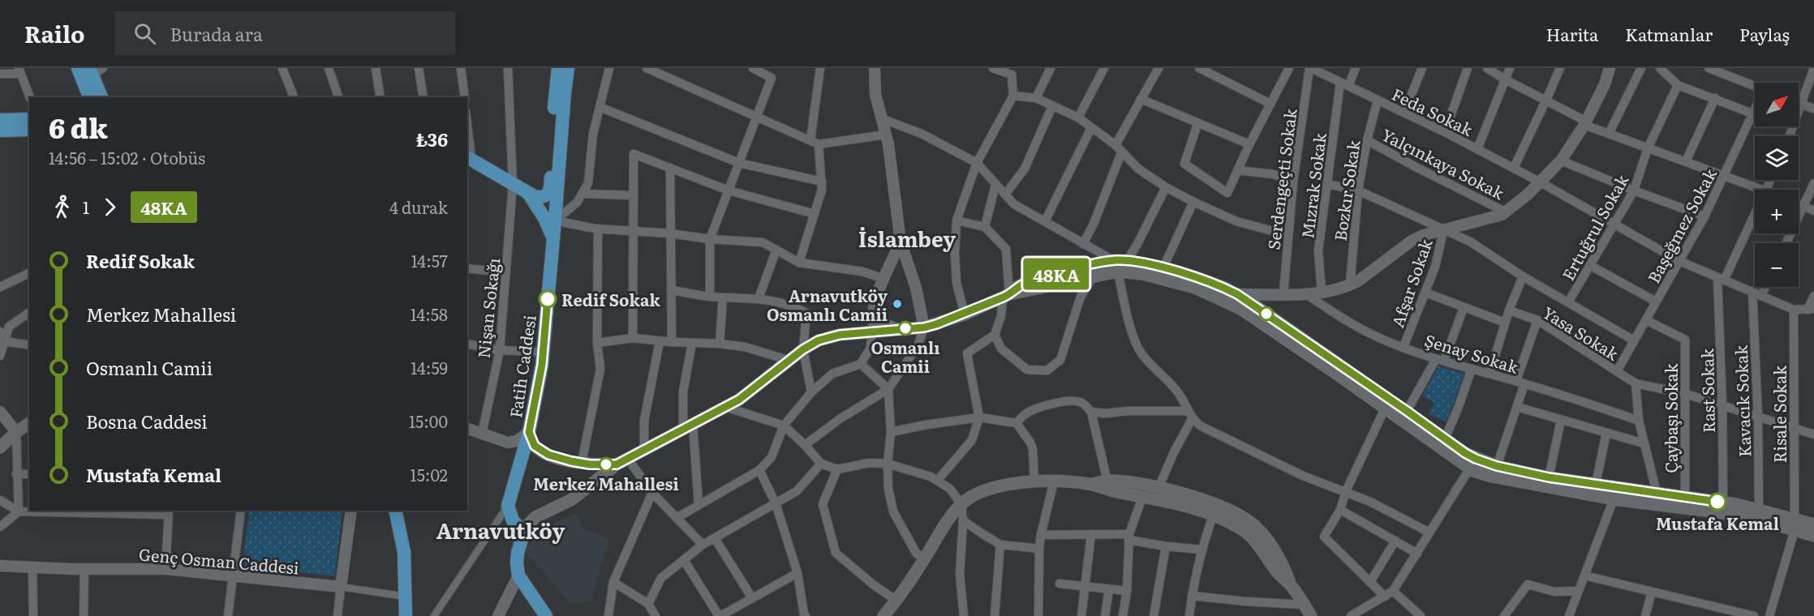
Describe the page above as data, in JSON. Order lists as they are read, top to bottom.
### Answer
{
  "streets": {
    "main road": ["Fatih Caddesi"],
    "street": [
      "Feda Sokak",
      "Yalçınkaya Sokak",
      "Serdengeçti Sokak",
      "Mızrak Sokak",
      "Bozkır Sokak",
      "Başeğmez Sokak",
      "Ertuğrul Sokak",
      "Afşar Sokak",
      "Nişan Sokağı",
      "Yasa Sokak",
      "Şenay Sokak",
      "Rast Sokak",
      "Kavacık Sokak",
      "Risale Sokak",
      "Çaybaşı Sokak",
      "Genç Osman Caddesi"
    ]
  },
  "crossings": [
    ["Feda Sokak", "Serdengeçti Sokak"],
    ["Feda Sokak", "Mızrak Sokak"],
    ["Feda Sokak", "Bozkır Sokak"],
    ["Feda Sokak", "Başeğmez Sokak"],
    ["Feda Sokak", "Ertuğrul Sokak"],
    ["Feda Sokak", "Rast Sokak"],
    ["Feda Sokak", "Kavacık Sokak"],
    ["Feda Sokak", "Risale Sokak"],
    ["Yalçınkaya Sokak", "Bozkır Sokak"],
    ["Başeğmez Sokak", "Yasa Sokak"],
    ["Başeğmez Sokak", "Çaybaşı Sokak"],
    ["Afşar Sokak", "Şenay Sokak"]
  ],
  "districts": ["İslambey", "Arnavutköy"],
  "places": [
    "Redif Sokak",
    "Arnavutköy Osmanlı Camii",
    "Osmanlı Camii",
    "Merkez Mahallesi",
    "Mustafa Kemal"
  ],
  "lines": ["bus line 48KA"],
  "north": "top right",
  "page": {
    "header": "Railo",
    "search": "Burada ara",
    "nav": ["Harita", "Katmanlar", "Paylaş"],
    "on_map": "48KA",
    "map_buttons": ["+", "−"],
    "heading": ["6 dk", "14:56 – 15:02 · Otobüs", "₺36"],
    "legs": ["1", "48KA", "4 durak"],
    "list": [
      {
        "name": "Redif Sokak",
        "value": "14:57"
      },
      {
        "name": "Merkez Mahallesi",
        "value": "14:58"
      },
      {
        "name": "Osmanlı Camii",
        "value": "14:59"
      },
      {
        "name": "Bosna Caddesi",
        "value": "15:00"
      },
      {
        "name": "Mustafa Kemal",
        "value": "15:02"
      }
    ]
  }
}
